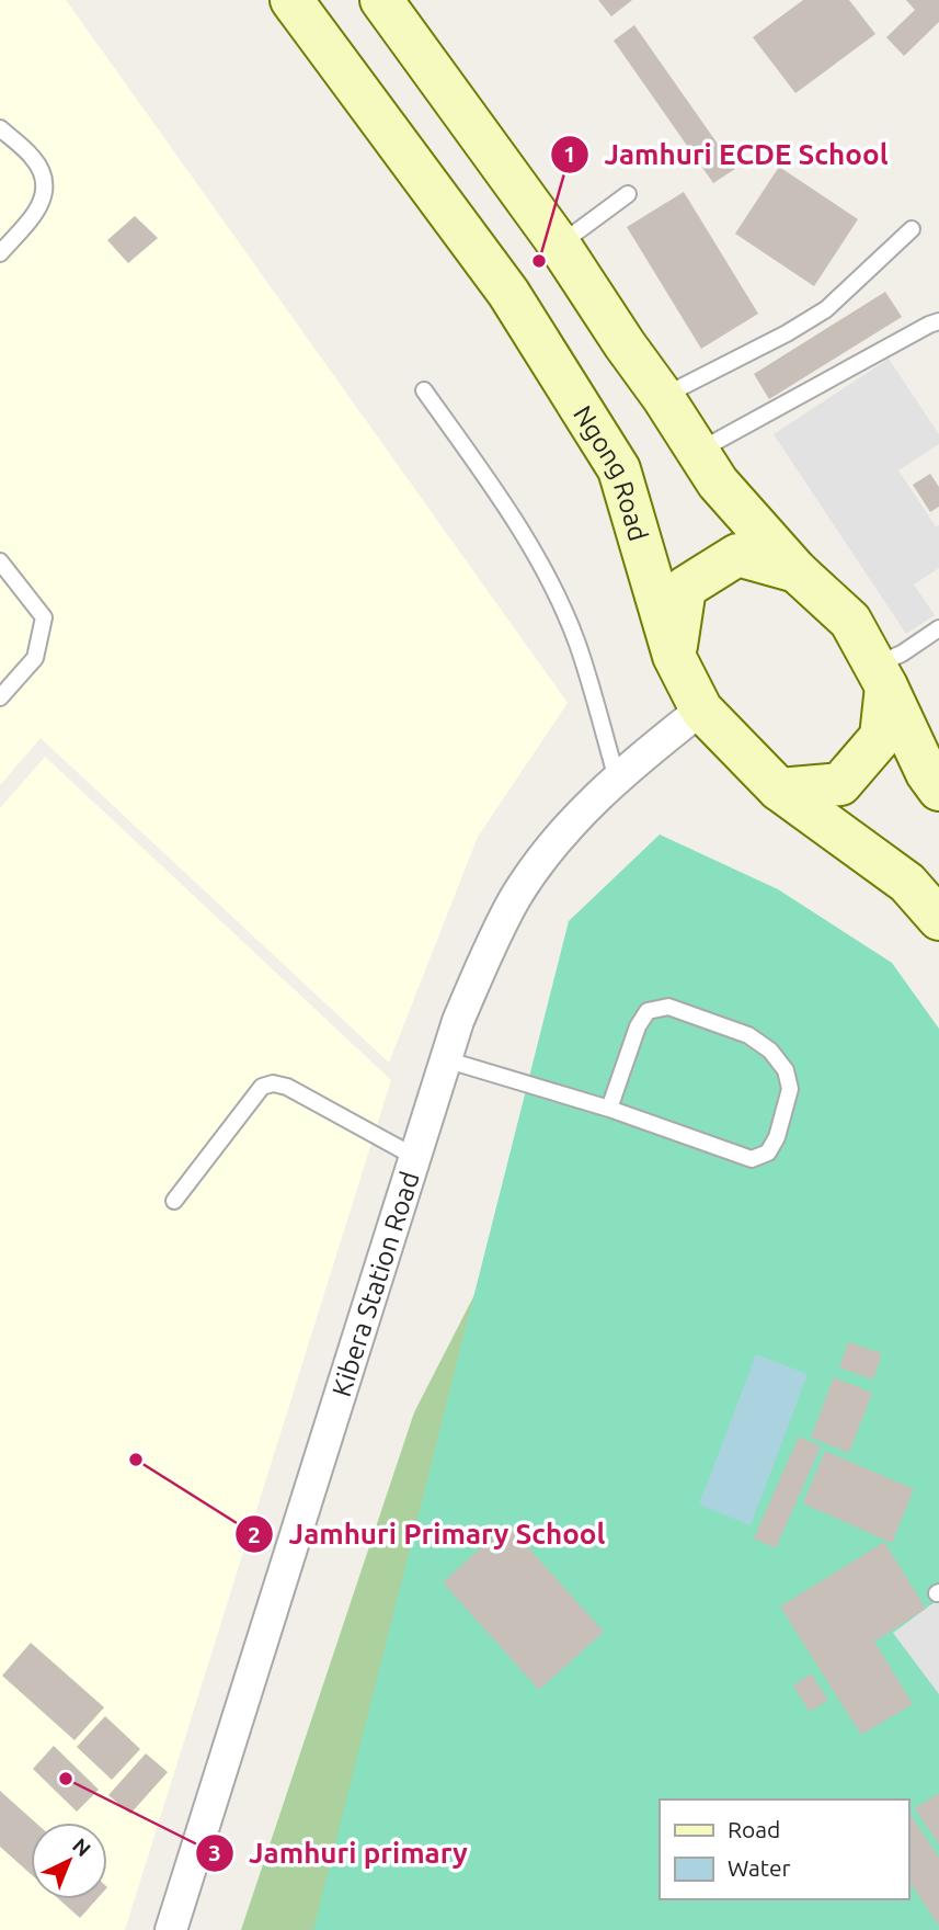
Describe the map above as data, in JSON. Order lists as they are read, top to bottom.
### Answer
{
  "streets": {
    "main road": ["Ngong Road"],
    "street": ["Kibera Station Road"]
  },
  "crossings": [
    ["Ngong Road", "Kibera Station Road"]
  ],
  "places": ["Jamhuri ECDE School", "Jamhuri Primary School", "Jamhuri primary"],
  "legend": ["Road", "Water"],
  "north": "top right"
}
